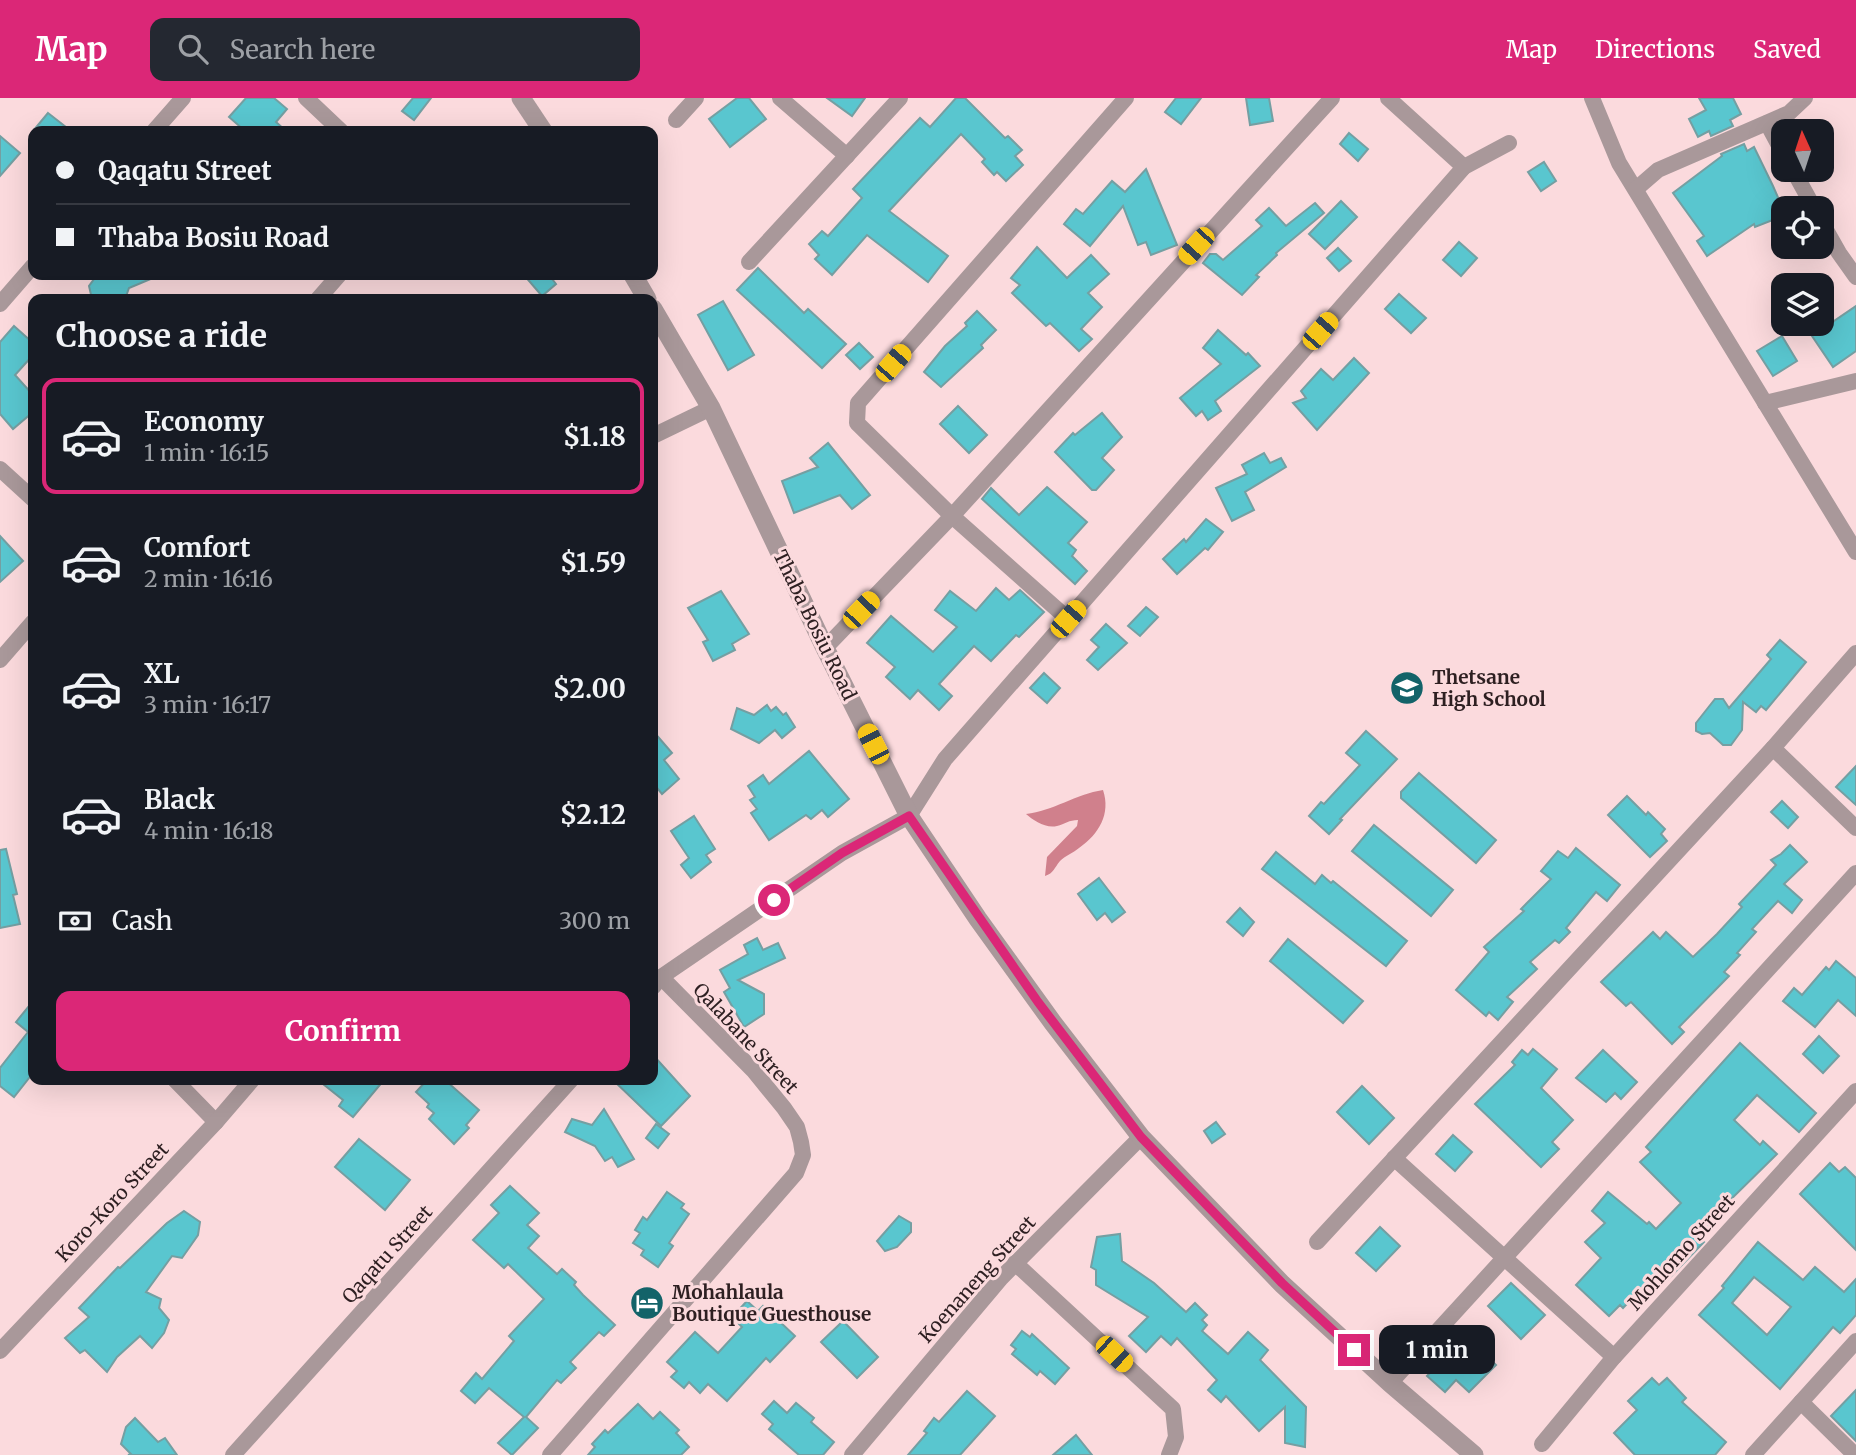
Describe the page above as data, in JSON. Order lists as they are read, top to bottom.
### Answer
{
  "streets": {
    "street": [
      "Thaba Bosiu Road",
      "Qalabane Street",
      "Koro-Koro Street",
      "Mohlomo Street",
      "Qaqatu Street",
      "Koenaneng Street"
    ]
  },
  "crossings": [
    ["Thaba Bosiu Road", "Koenaneng Street"]
  ],
  "places": {
    "school or university": ["Thetsane High School"],
    "hotel": ["Mohahlaula Boutique Guesthouse"]
  },
  "north": "top",
  "page": {
    "header": "Map",
    "search": "Search here",
    "nav": ["Map", "Directions", "Saved"],
    "banner": ["Qaqatu Street", "Thaba Bosiu Road"],
    "heading": "Choose a ride",
    "list": [
      {
        "name": "Economy",
        "note": "1 min · 16:15",
        "value": "$1.18"
      },
      {
        "name": "Comfort",
        "note": "2 min · 16:16",
        "value": "$1.59"
      },
      {
        "name": "XL",
        "note": "3 min · 16:17",
        "value": "$2.00"
      },
      {
        "name": "Black",
        "note": "4 min · 16:18",
        "value": "$2.12"
      }
    ],
    "pay": ["Cash", "300 m"],
    "buttons": "Confirm",
    "bubble": "1 min"
  }
}
